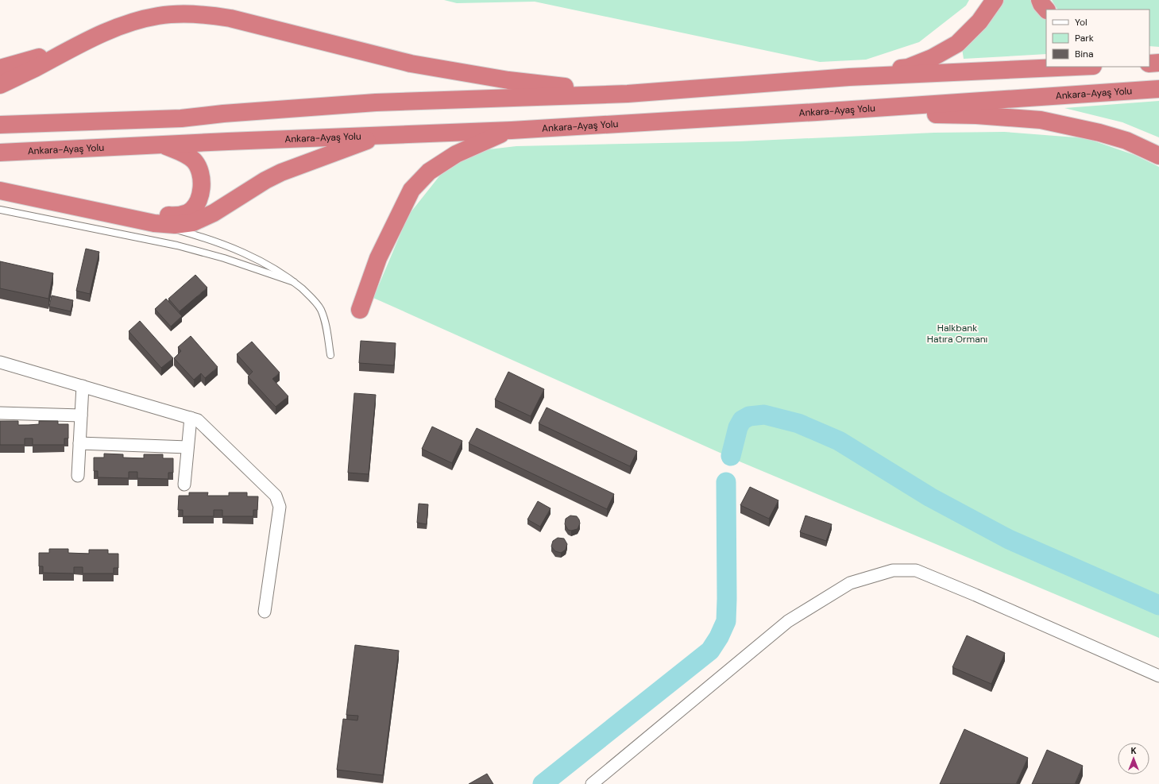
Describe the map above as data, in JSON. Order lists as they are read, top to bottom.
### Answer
{
  "streets": {
    "highway": ["Ankara-Ayaş Yolu"]
  },
  "parks": ["Halkbank Hatıra Ormanı"],
  "legend": ["Yol", "Park", "Bina"],
  "north": "top"
}
